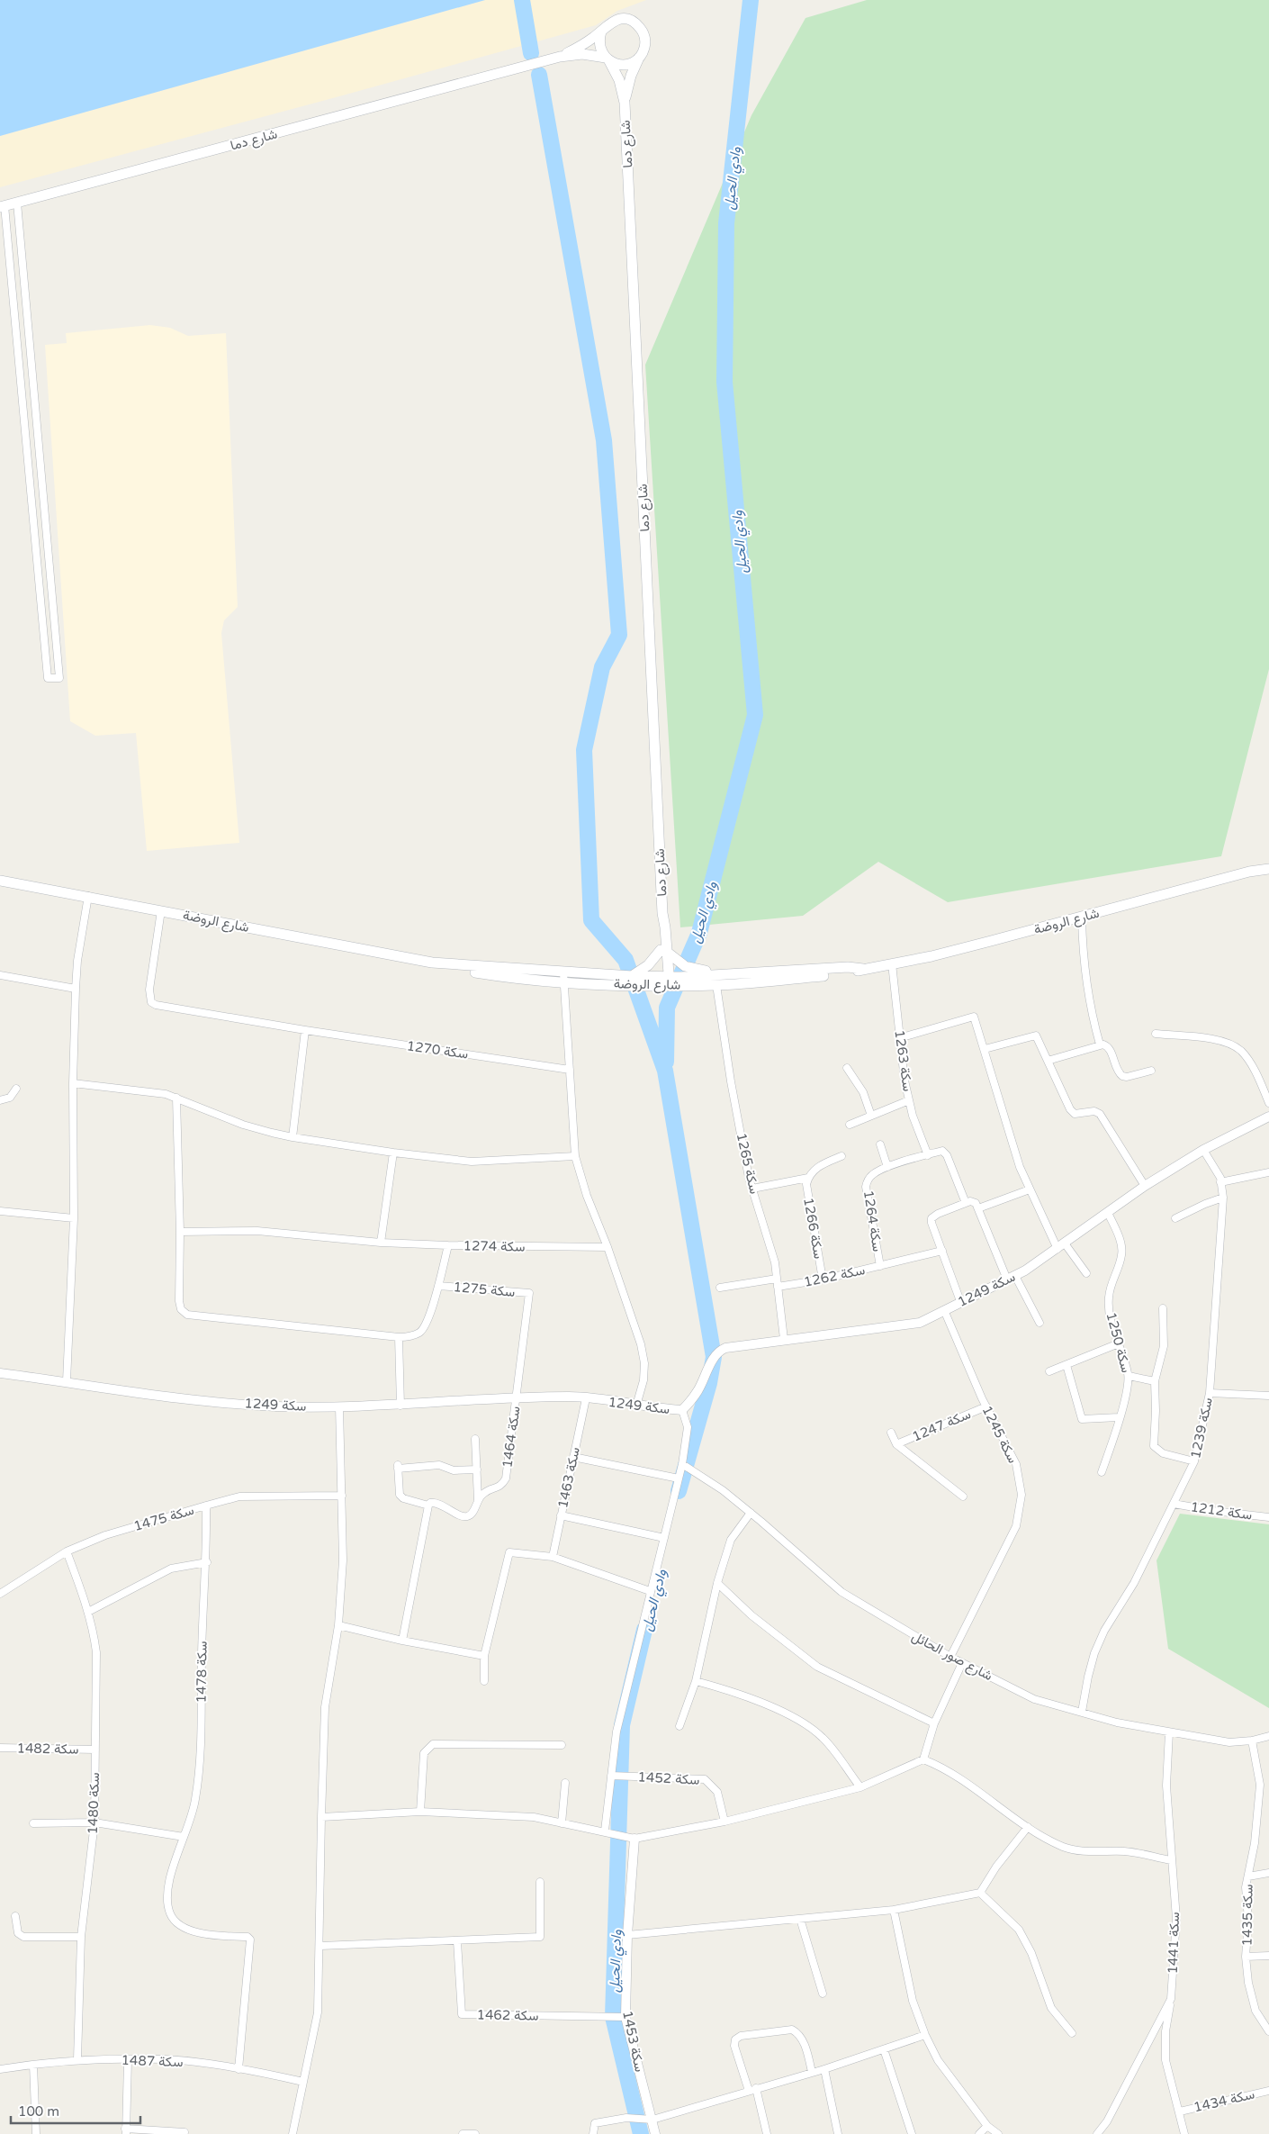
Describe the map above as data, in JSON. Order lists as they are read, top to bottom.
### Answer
{
  "streets": {
    "main road": ["شارع دما", "شارع الروضة"],
    "street": [
      "سكة 1270",
      "سكة 1263",
      "سكة 1265",
      "سكة 1264",
      "سكة 1266",
      "سكة 1274",
      "سكة 1262",
      "سكة 1275",
      "سكة 1249",
      "سكة 1250",
      "سكة 1247",
      "سكة 1239",
      "سكة 1245",
      "سكة 1464",
      "سكة 1463",
      "سكة 1212",
      "سكة 1475",
      "شارع صور الحائل",
      "سكة 1478",
      "سكة 1482",
      "سكة 1452",
      "سكة 1480",
      "سكة 1435",
      "سكة 1441",
      "سكة 1462",
      "سكة 1453",
      "سكة 1487",
      "سكة 1434"
    ]
  },
  "crossings": [
    ["شارع دما", "شارع الروضة"],
    ["شارع الروضة", "سكة 1270"],
    ["شارع الروضة", "سكة 1263"],
    ["شارع الروضة", "سكة 1265"],
    ["سكة 1263", "سكة 1264"],
    ["سكة 1265", "سكة 1266"],
    ["سكة 1265", "سكة 1262"],
    ["سكة 1265", "سكة 1249"],
    ["سكة 1264", "سكة 1262"],
    ["سكة 1266", "سكة 1262"],
    ["سكة 1275", "سكة 1464"],
    ["سكة 1249", "سكة 1250"],
    ["سكة 1249", "سكة 1239"],
    ["سكة 1249", "سكة 1245"],
    ["سكة 1249", "سكة 1464"],
    ["سكة 1249", "سكة 1463"],
    ["سكة 1247", "سكة 1245"],
    ["سكة 1239", "سكة 1212"],
    ["سكة 1239", "شارع صور الحائل"],
    ["سكة 1245", "شارع صور الحائل"],
    ["سكة 1475", "سكة 1478"],
    ["سكة 1475", "سكة 1480"],
    ["شارع صور الحائل", "سكة 1435"],
    ["شارع صور الحائل", "سكة 1441"],
    ["سكة 1478", "سكة 1487"],
    ["سكة 1482", "سكة 1480"],
    ["سكة 1480", "سكة 1487"],
    ["سكة 1462", "سكة 1453"]
  ],
  "water": ["وادي الحيل"],
  "scale_bar": "100 m"
}
